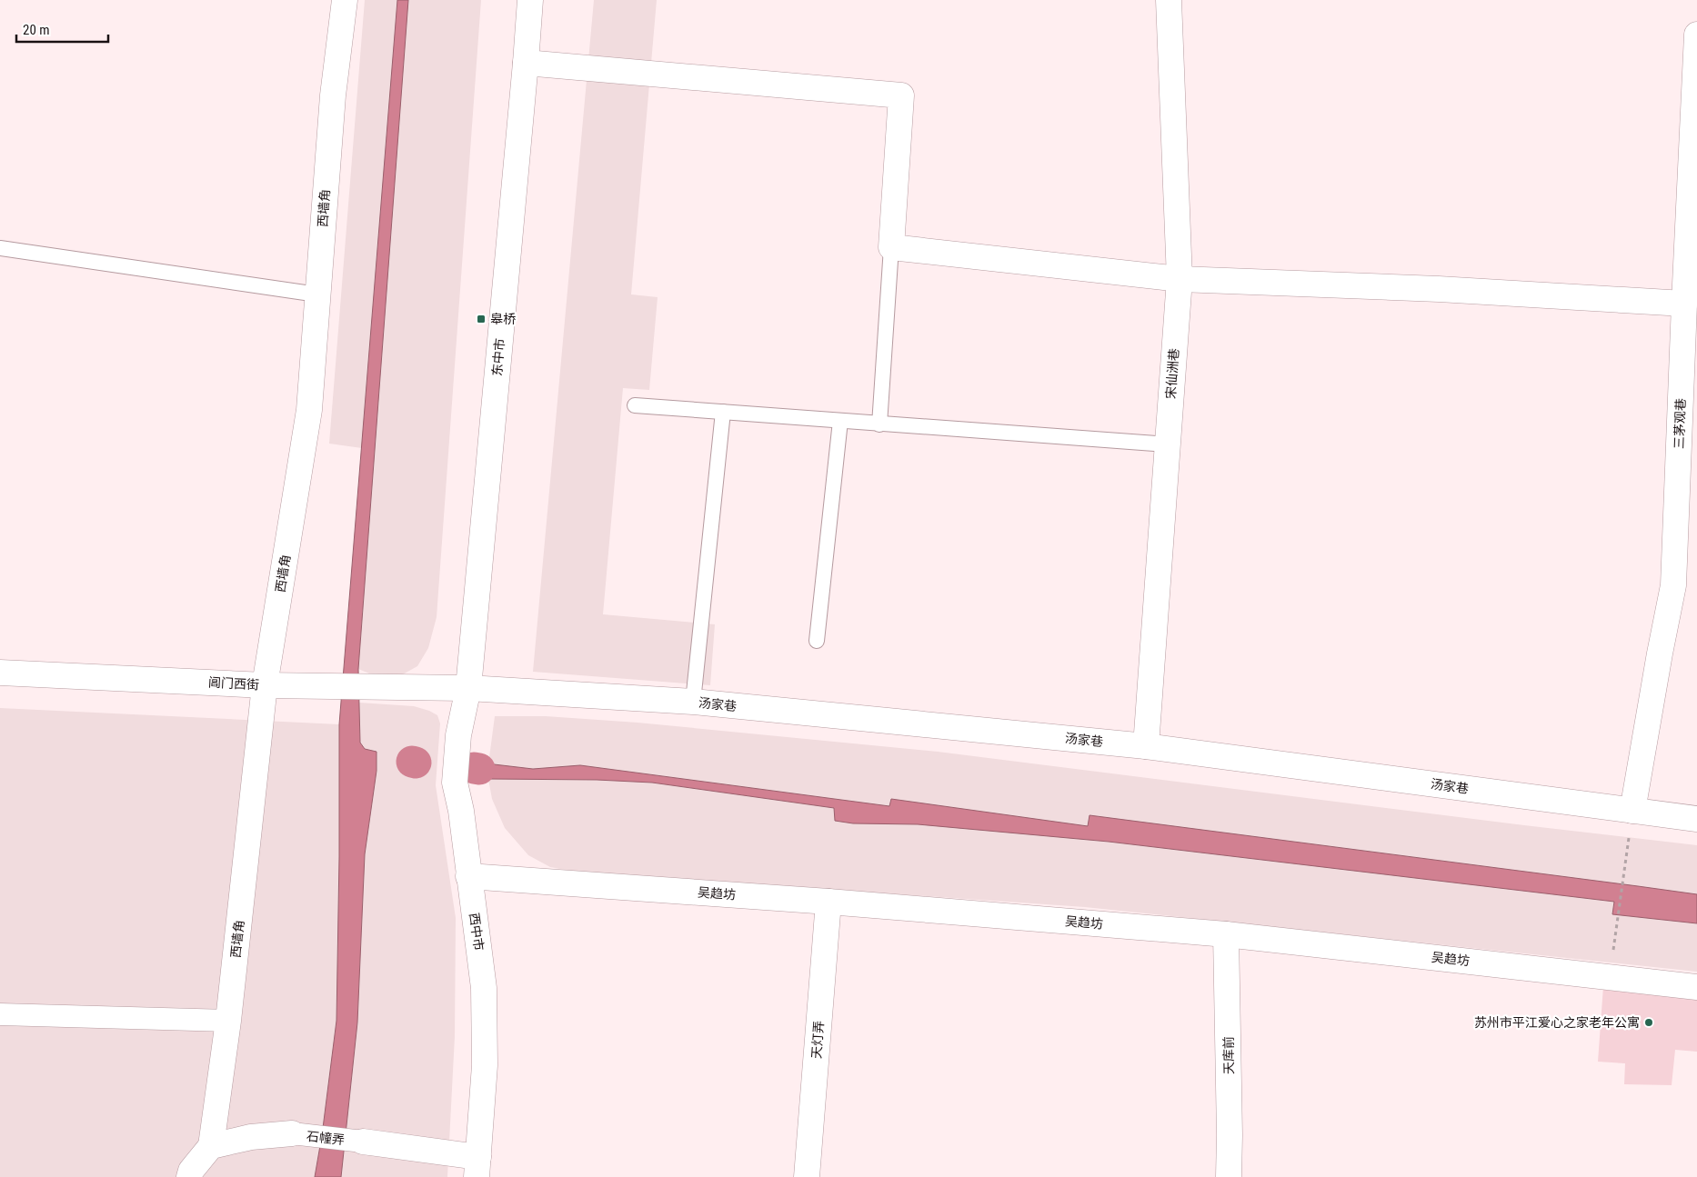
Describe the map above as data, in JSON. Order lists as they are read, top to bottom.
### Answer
{
  "streets": {
    "street": [
      "西墙角",
      "东中市",
      "宋仙洲巷",
      "三茅观巷",
      "阊门西街",
      "汤家巷",
      "吴趋坊",
      "西中市",
      "天灯弄",
      "天库前",
      "石幢弄"
    ]
  },
  "crossings": [
    ["西墙角", "阊门西街"],
    ["西墙角", "石幢弄"],
    ["东中市", "阊门西街"],
    ["东中市", "汤家巷"],
    ["东中市", "西中市"],
    ["宋仙洲巷", "汤家巷"],
    ["三茅观巷", "汤家巷"],
    ["阊门西街", "汤家巷"],
    ["阊门西街", "西中市"],
    ["汤家巷", "西中市"],
    ["吴趋坊", "西中市"],
    ["吴趋坊", "天灯弄"],
    ["吴趋坊", "天库前"],
    ["西中市", "石幢弄"]
  ],
  "places": {
    "transit": ["皋桥"],
    "other": ["苏州市平江爱心之家老年公寓"]
  },
  "scale_bar": "20 m"
}
